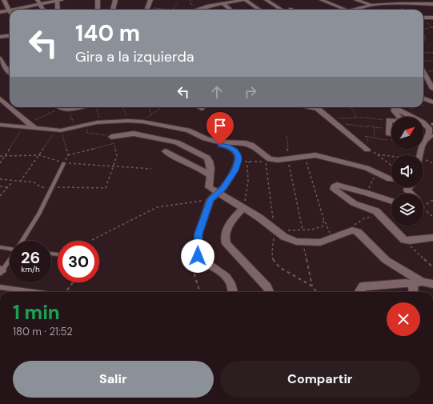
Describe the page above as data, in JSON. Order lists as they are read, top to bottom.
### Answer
{
  "north": "top right",
  "page": {
    "turn": ["140 m", "Gira a la izquierda"],
    "speed": "26 km/h",
    "limit": "30",
    "heading": ["1 min", "180 m · 21:52"],
    "buttons": ["Salir", "Compartir"]
  }
}
